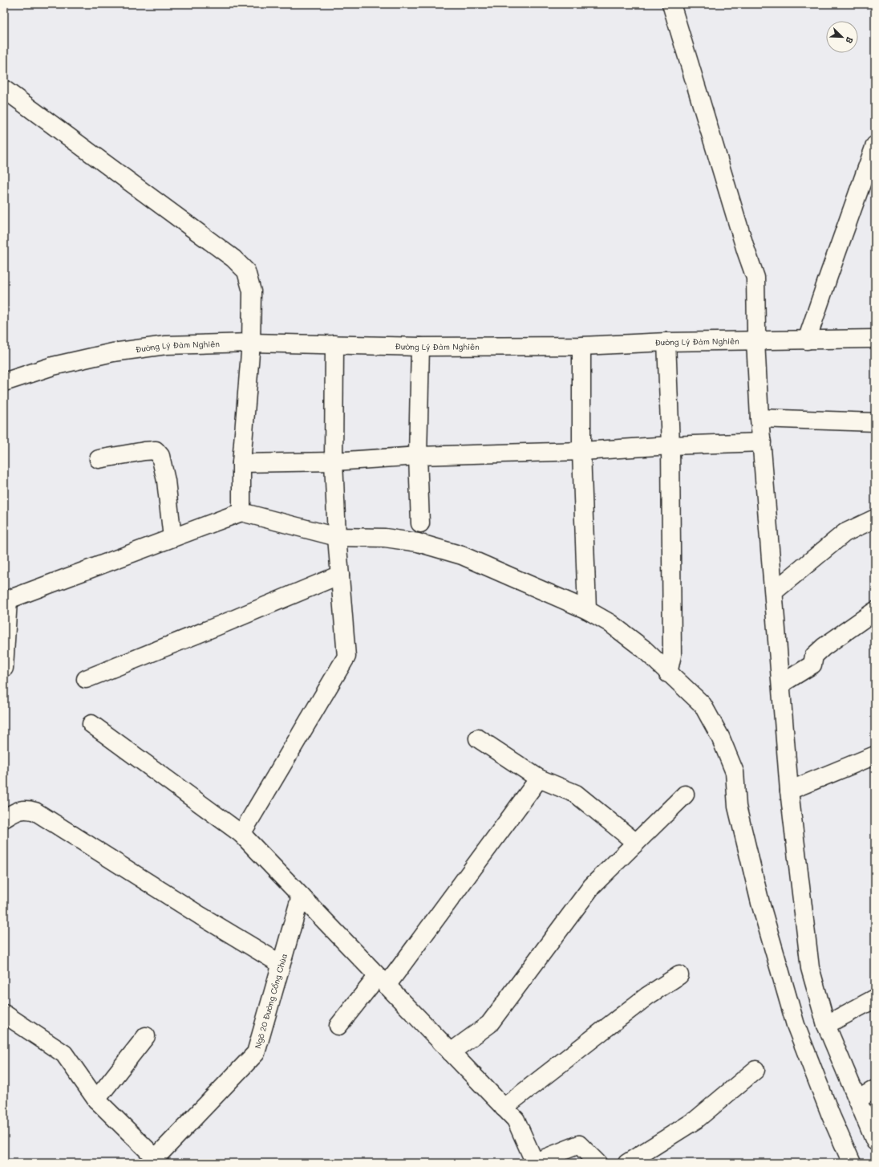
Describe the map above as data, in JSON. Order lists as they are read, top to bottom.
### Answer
{
  "streets": {
    "street": ["Đường Lý Đàm Nghiên", "Ngõ 20 Đường Cổng Chùa"]
  },
  "north": "bottom right"
}
